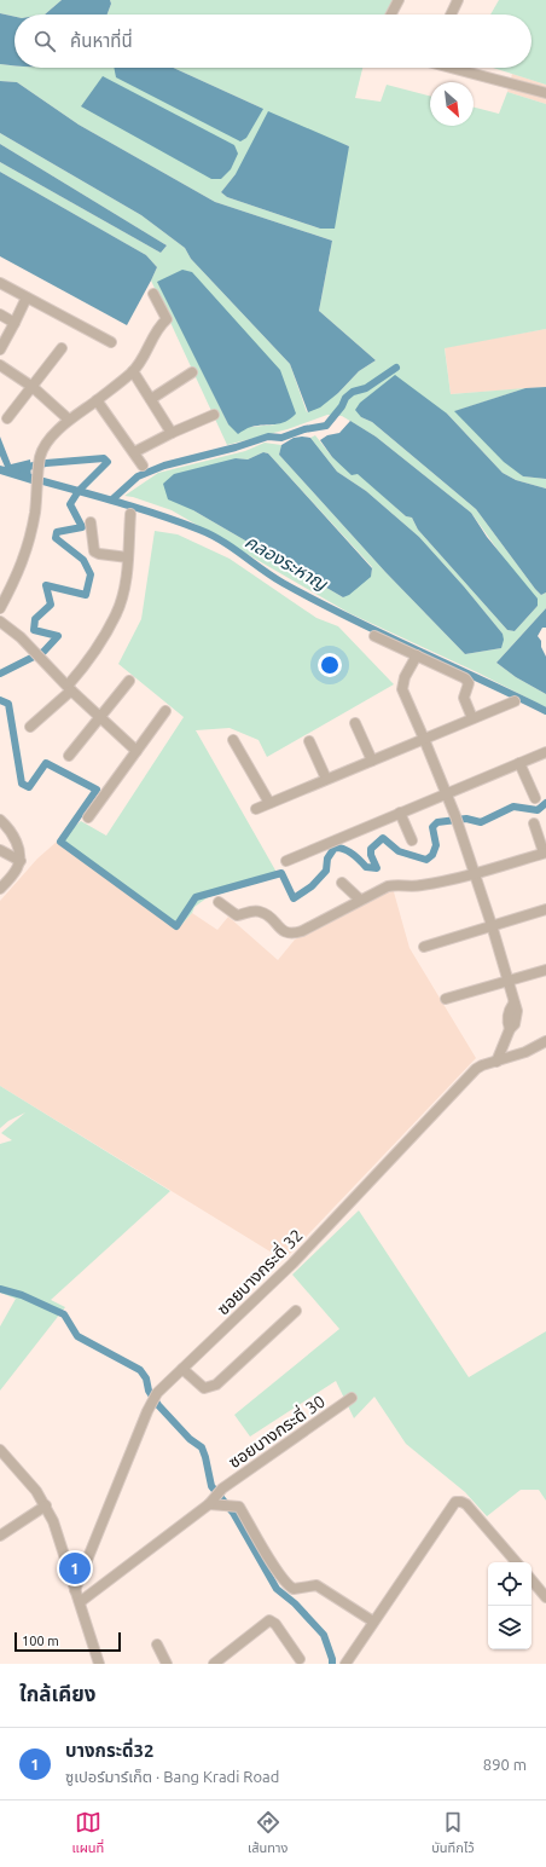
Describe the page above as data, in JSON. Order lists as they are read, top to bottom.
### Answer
{
  "streets": {
    "street": ["ซอยบางกระดี่ 32", "ซอยบางกระดี่ 30"]
  },
  "water": ["คลองระหาญ"],
  "scale_bar": "100 m",
  "north": "bottom right",
  "page": {
    "search": "ค้นหาที่นี่",
    "pins": "1",
    "scale": "100 m",
    "heading": "ใกล้เคียง",
    "list": [
      {
        "mark": "1",
        "name": "บางกระดี่32",
        "note": "ซูเปอร์มาร์เก็ต · Bang Kradi Road",
        "value": "890 m"
      }
    ],
    "nav": ["แผนที่", "เส้นทาง", "บันทึกไว้"]
  }
}
